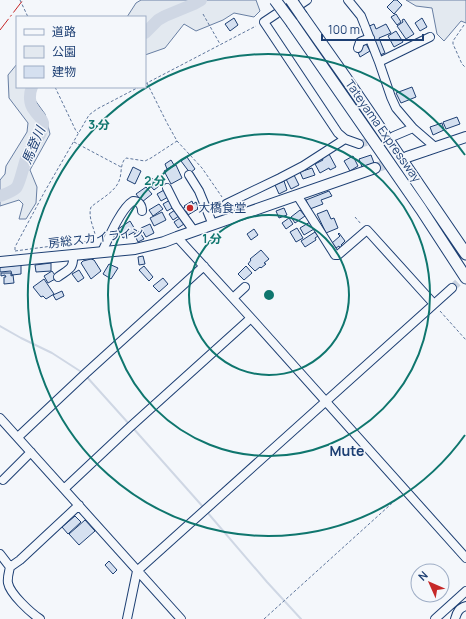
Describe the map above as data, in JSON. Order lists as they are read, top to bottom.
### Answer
{
  "streets": {
    "highway": ["Tateyama Expressway"],
    "main road": ["房総スカイライン"]
  },
  "districts": ["Mute"],
  "water": ["馬登川"],
  "places": ["大橋食堂"],
  "legend": ["道路", "公園", "建物"],
  "scale_bar": "100 m",
  "north": "top left",
  "rings": ["3 分", "2 分", "1 分"]
}
